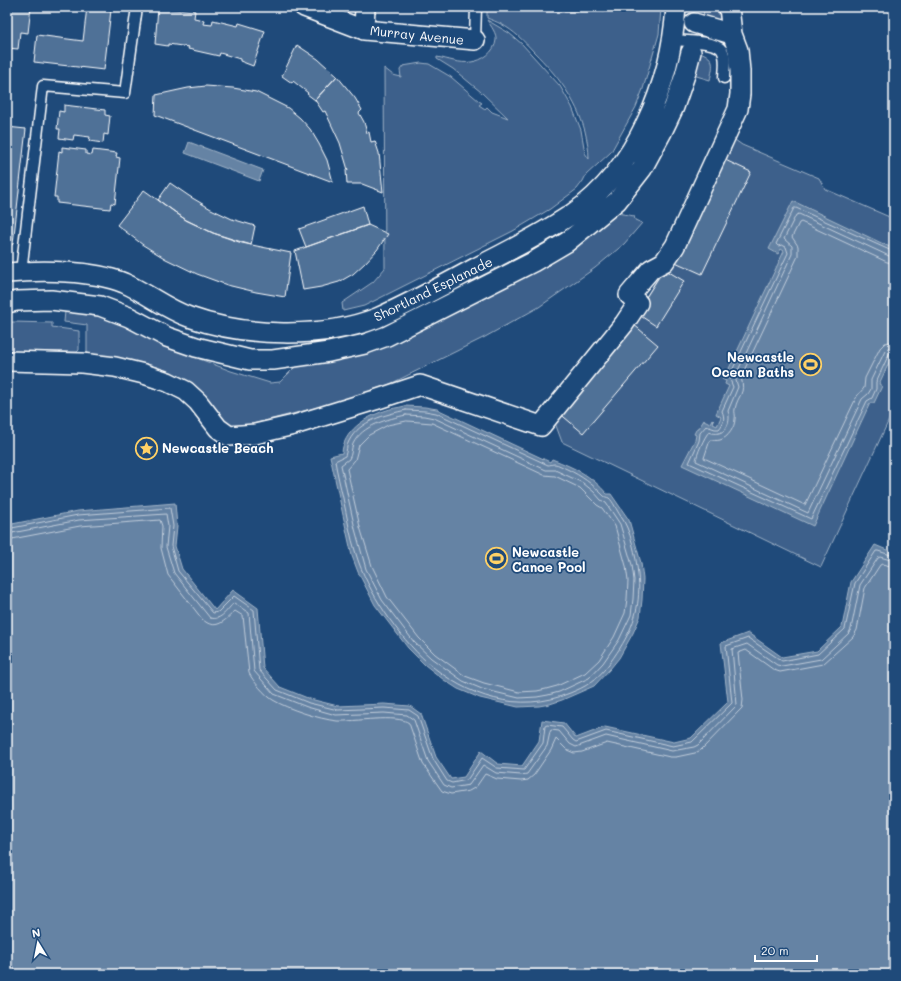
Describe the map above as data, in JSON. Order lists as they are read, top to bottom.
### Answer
{
  "streets": {
    "street": ["Murray Avenue", "Shortland Esplanade"]
  },
  "places": {
    "sports": ["Newcastle Ocean Baths", "Newcastle Canoe Pool"],
    "place": ["Newcastle Beach"]
  },
  "scale_bar": "20 m",
  "north": "top"
}
